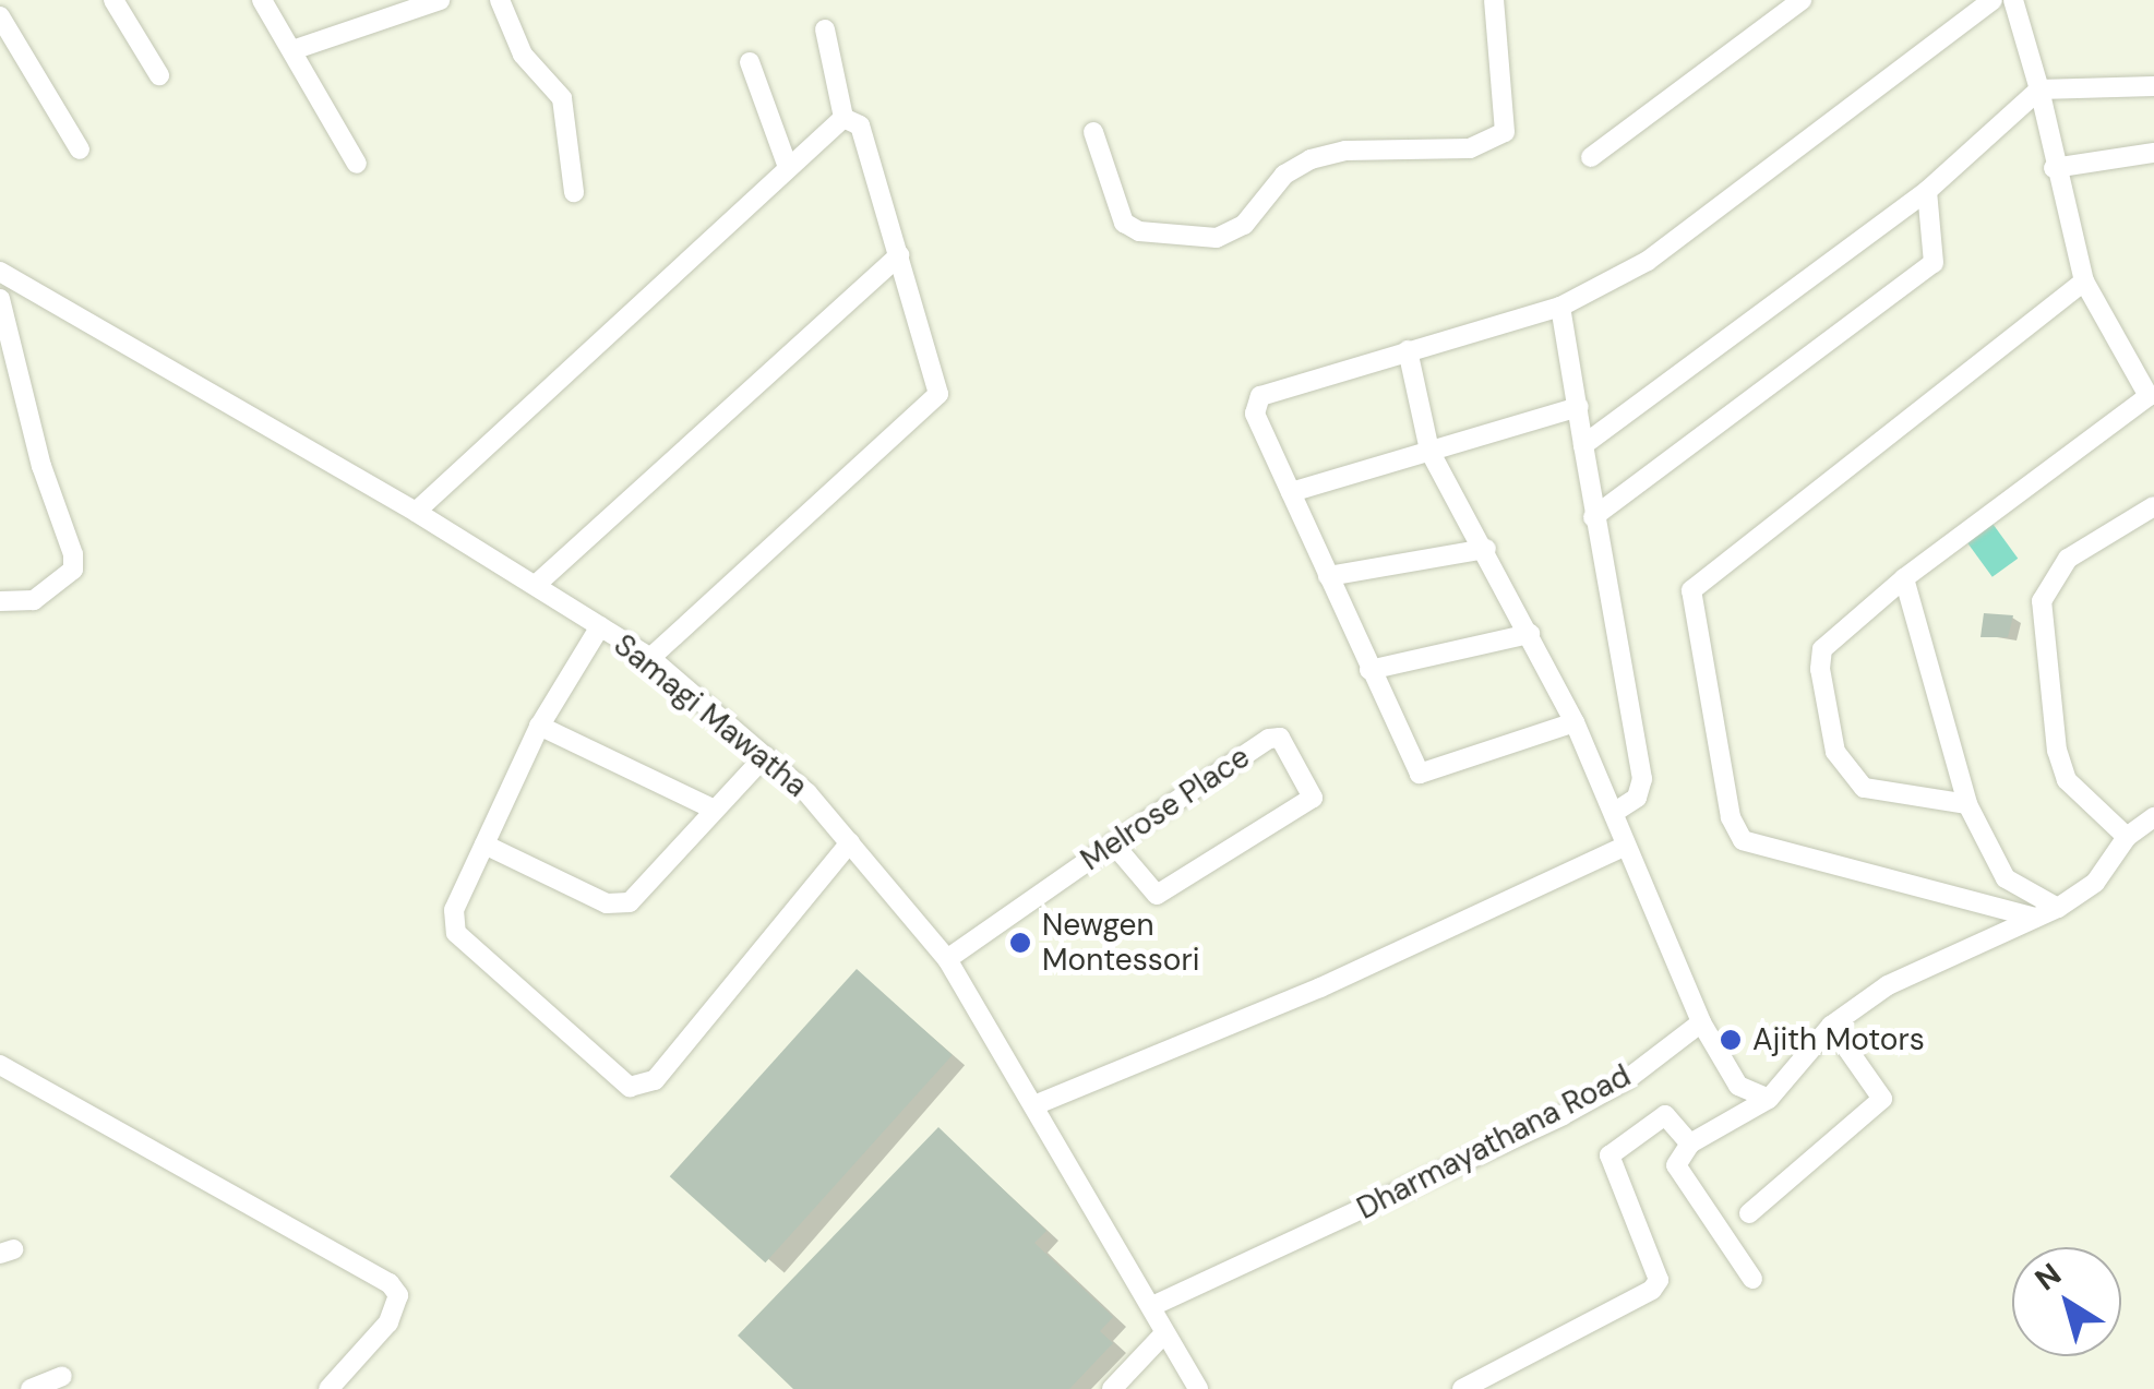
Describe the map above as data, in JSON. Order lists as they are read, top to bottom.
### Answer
{
  "streets": {
    "street": ["Samagi Mawatha", "Melrose Place", "Dharmayathana Road"]
  },
  "crossings": [
    ["Samagi Mawatha", "Melrose Place"],
    ["Samagi Mawatha", "Dharmayathana Road"]
  ],
  "places": ["Newgen Montessori", "Ajith Motors"],
  "north": "top left"
}
